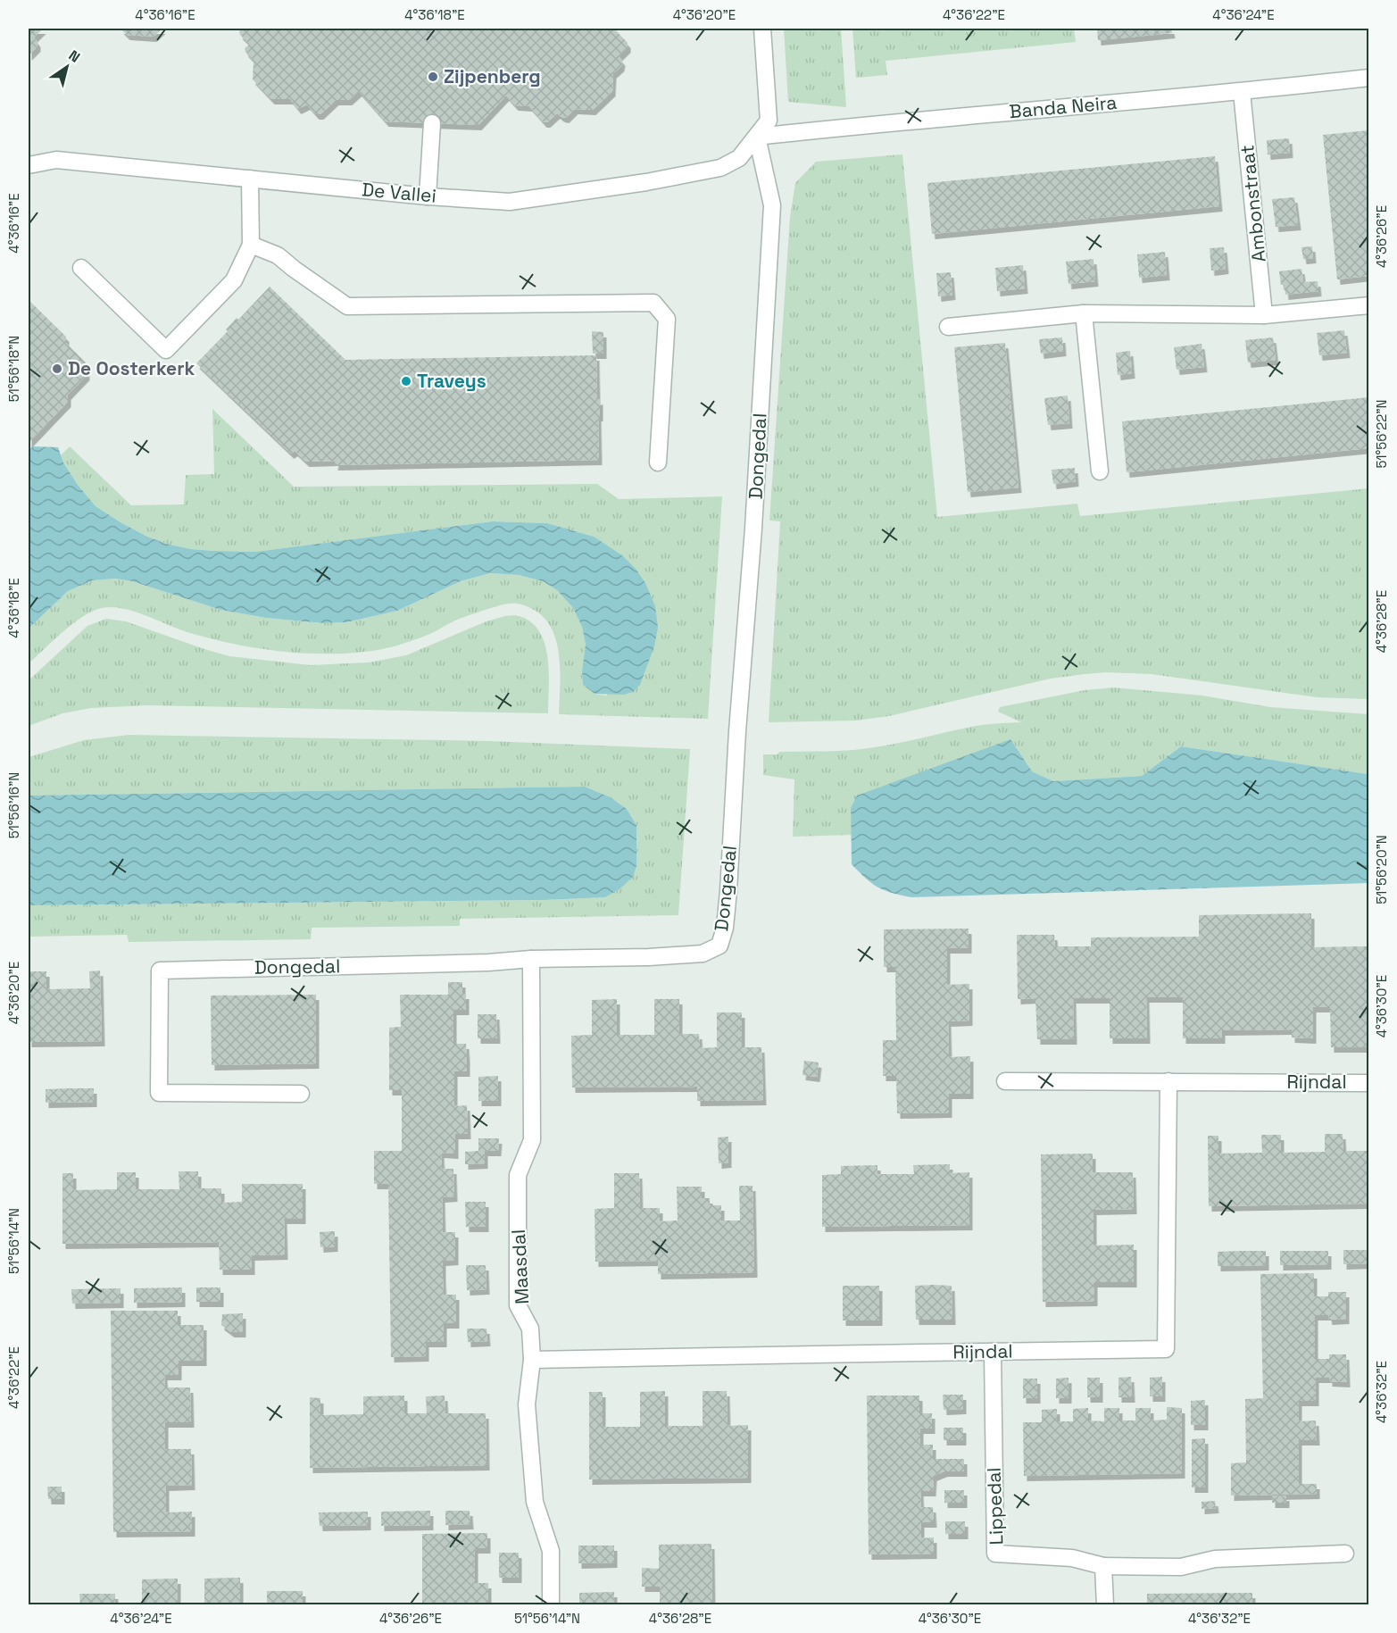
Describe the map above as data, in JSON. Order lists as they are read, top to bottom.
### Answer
{
  "streets": {
    "street": [
      "Banda Neira",
      "De Vallei",
      "Ambonstraat",
      "Dongedal",
      "Rijndal",
      "Maasdal",
      "Lippedal"
    ]
  },
  "crossings": [
    ["Banda Neira", "De Vallei"],
    ["Banda Neira", "Ambonstraat"],
    ["Banda Neira", "Dongedal"],
    ["De Vallei", "Dongedal"],
    ["Dongedal", "Maasdal"],
    ["Rijndal", "Maasdal"],
    ["Rijndal", "Lippedal"]
  ],
  "places": ["Zijpenberg", "De Oosterkerk", "Traveys"],
  "north": "top right",
  "coordinates": [
    "4°36'16\"E",
    "4°36'18\"E",
    "4°36'20\"E",
    "4°36'22\"E",
    "4°36'24\"E",
    "4°36'26\"E",
    "51°56'18\"N",
    "51°56'22\"N",
    "4°36'28\"E",
    "51°56'16\"N",
    "51°56'20\"N",
    "4°36'30\"E",
    "51°56'14\"N",
    "4°36'32\"E"
  ]
}
